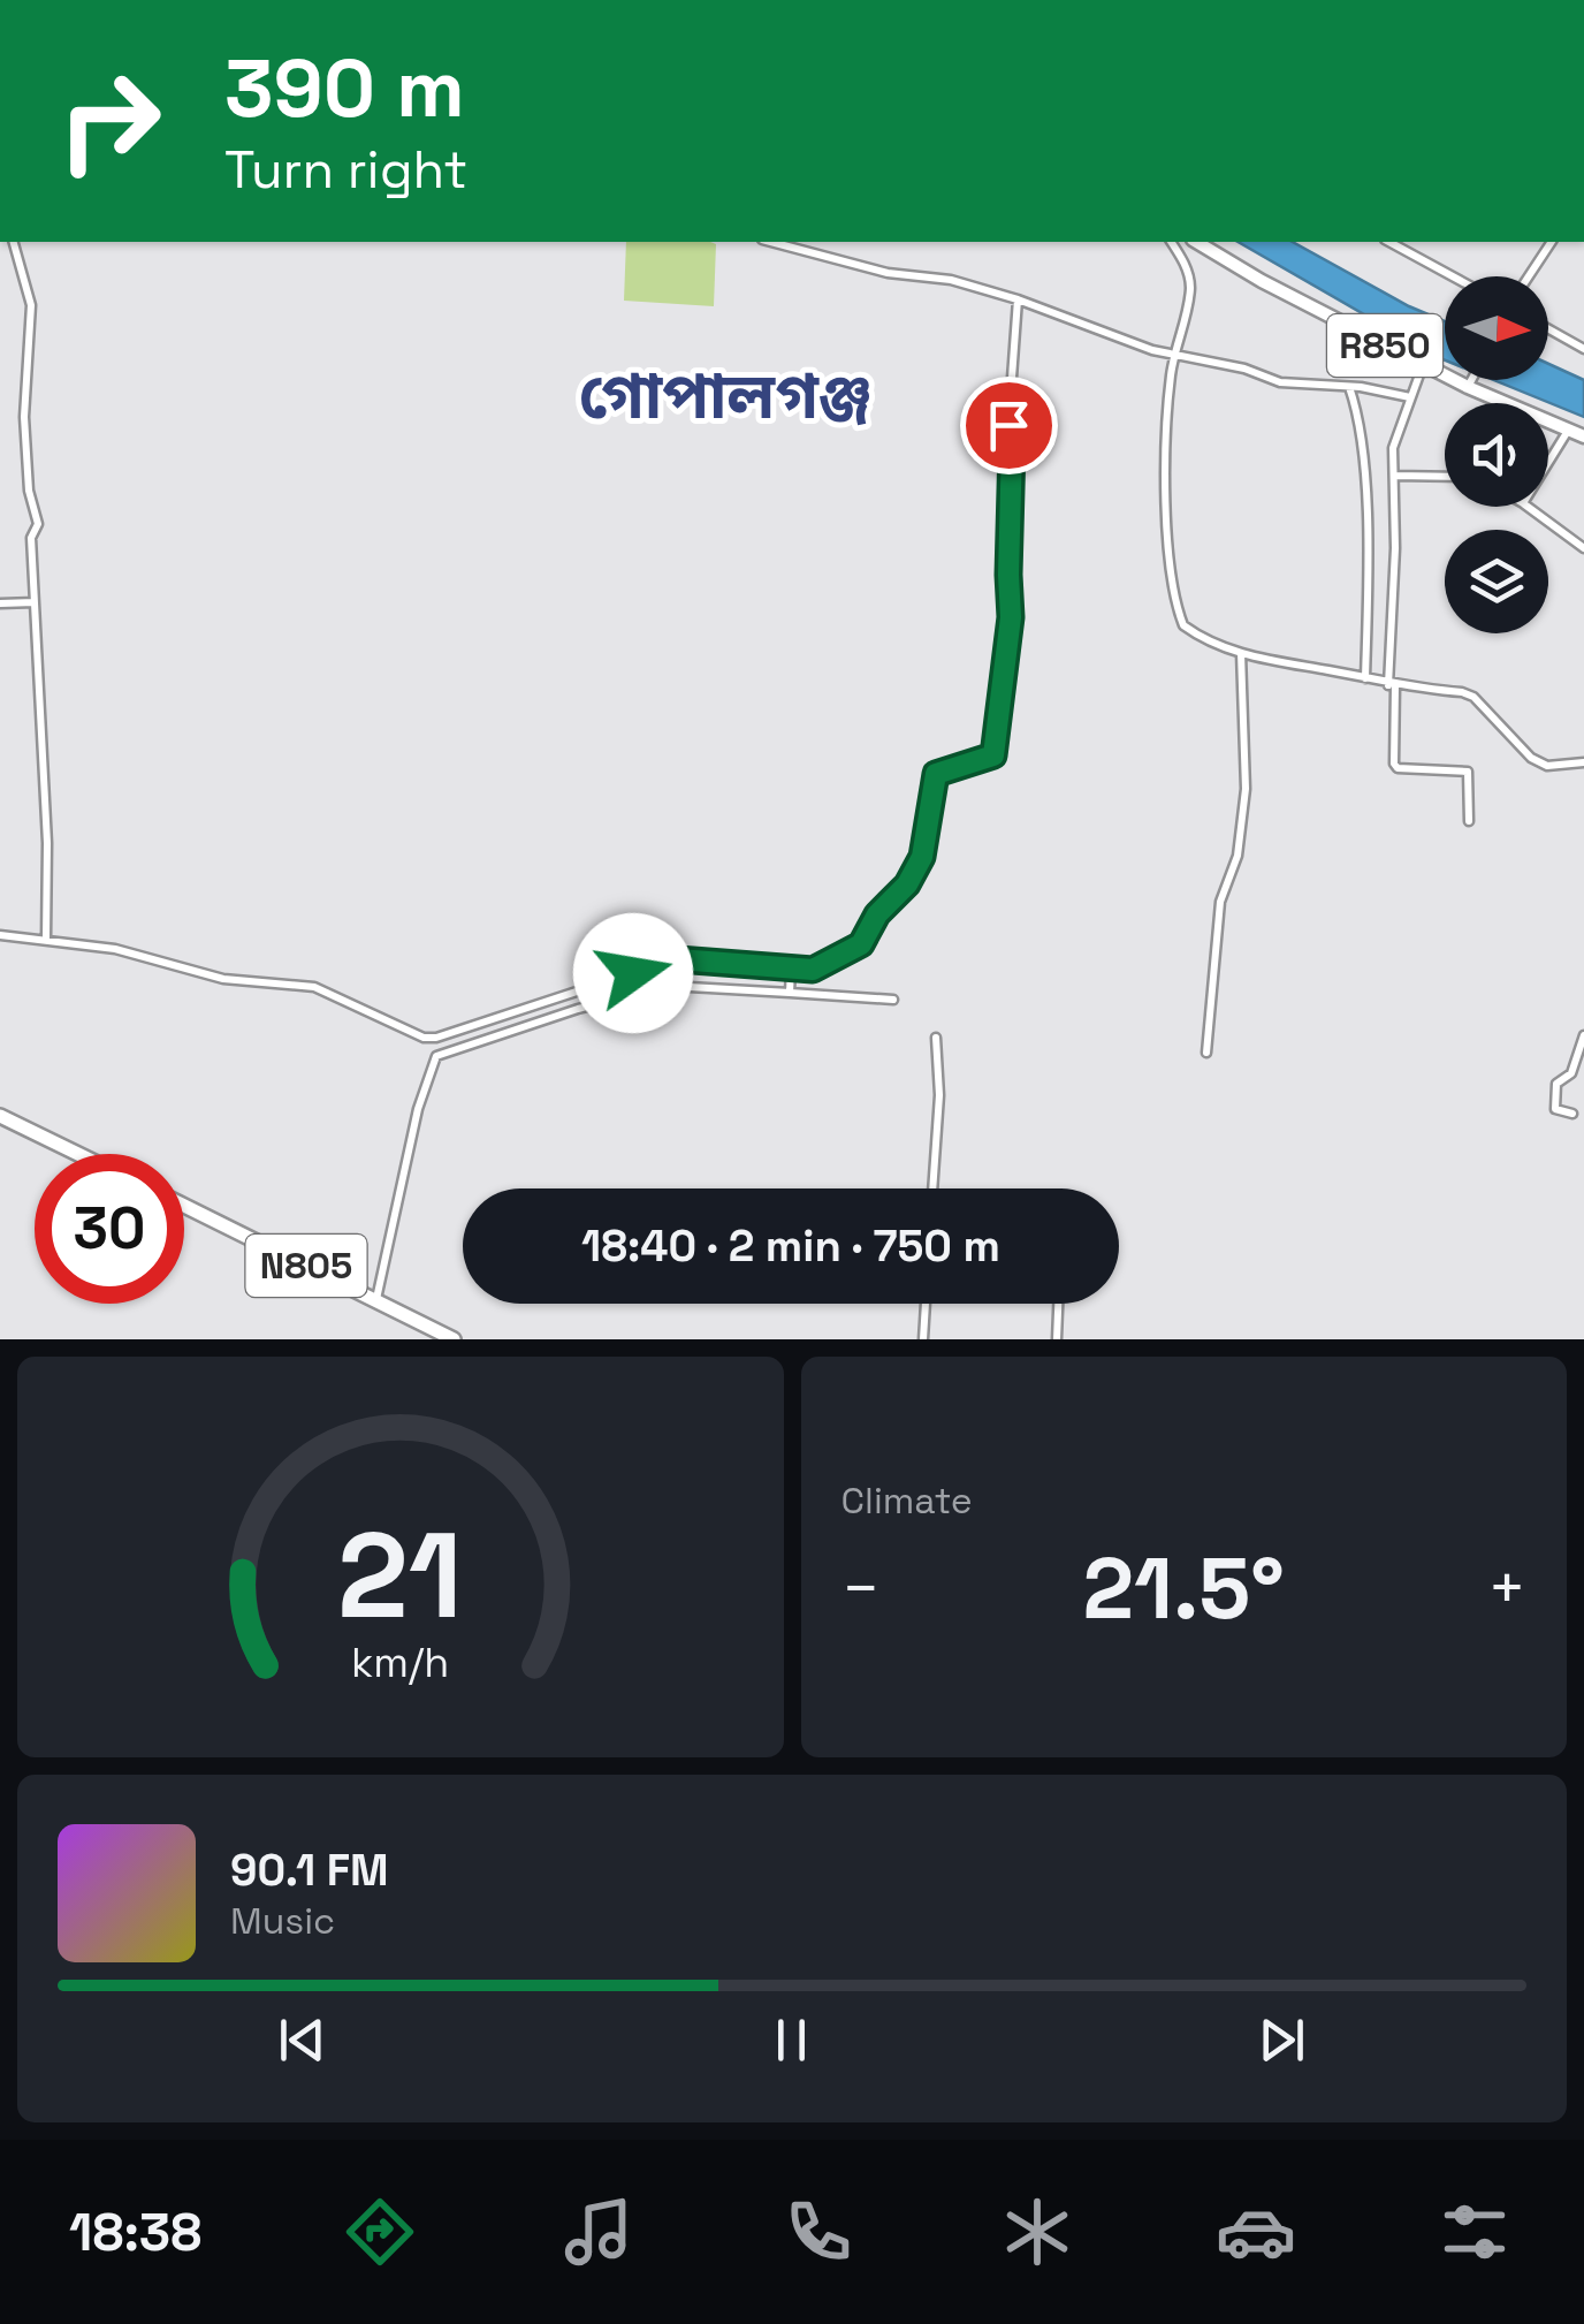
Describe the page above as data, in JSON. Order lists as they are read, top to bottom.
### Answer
{
  "streets": {
    "highway": ["N805"],
    "main road": ["R850"]
  },
  "districts": ["গোপালগঞ্জ"],
  "north": "right",
  "page": {
    "turn": ["390 m", "Turn right"],
    "limit": "30",
    "trip": "18:40 · 2 min · 750 m",
    "tile": "Climate",
    "heat": ["−", "21.5°", "+"],
    "song": ["90.1 FM", "Music"],
    "tabs": "18:38",
    "gauge": ["21", "km/h"]
  }
}
